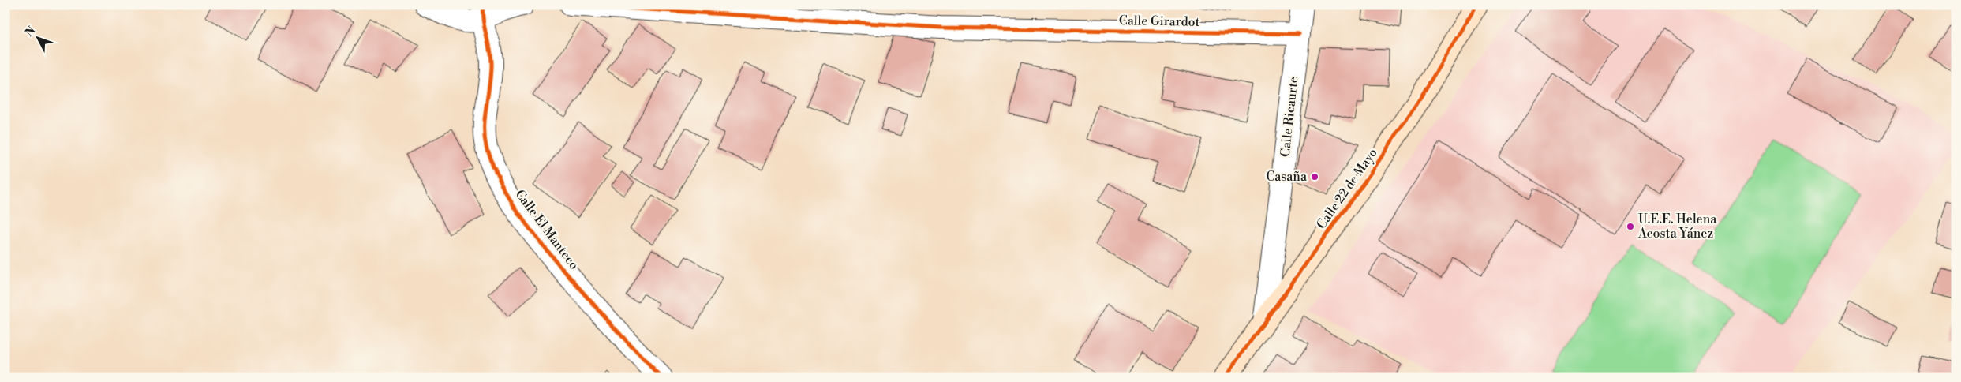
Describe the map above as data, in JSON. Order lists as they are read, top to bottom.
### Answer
{
  "streets": {
    "street": [
      "Calle Girardot",
      "Calle Ricaurte",
      "Calle 22 de Mayo",
      "Calle El Manteco"
    ]
  },
  "crossings": [
    ["Calle Girardot", "Calle Ricaurte"],
    ["Calle Ricaurte", "Calle 22 de Mayo"]
  ],
  "places": ["Casaña", "U.E.E. Helena Acosta Yánez"],
  "north": "top left"
}
